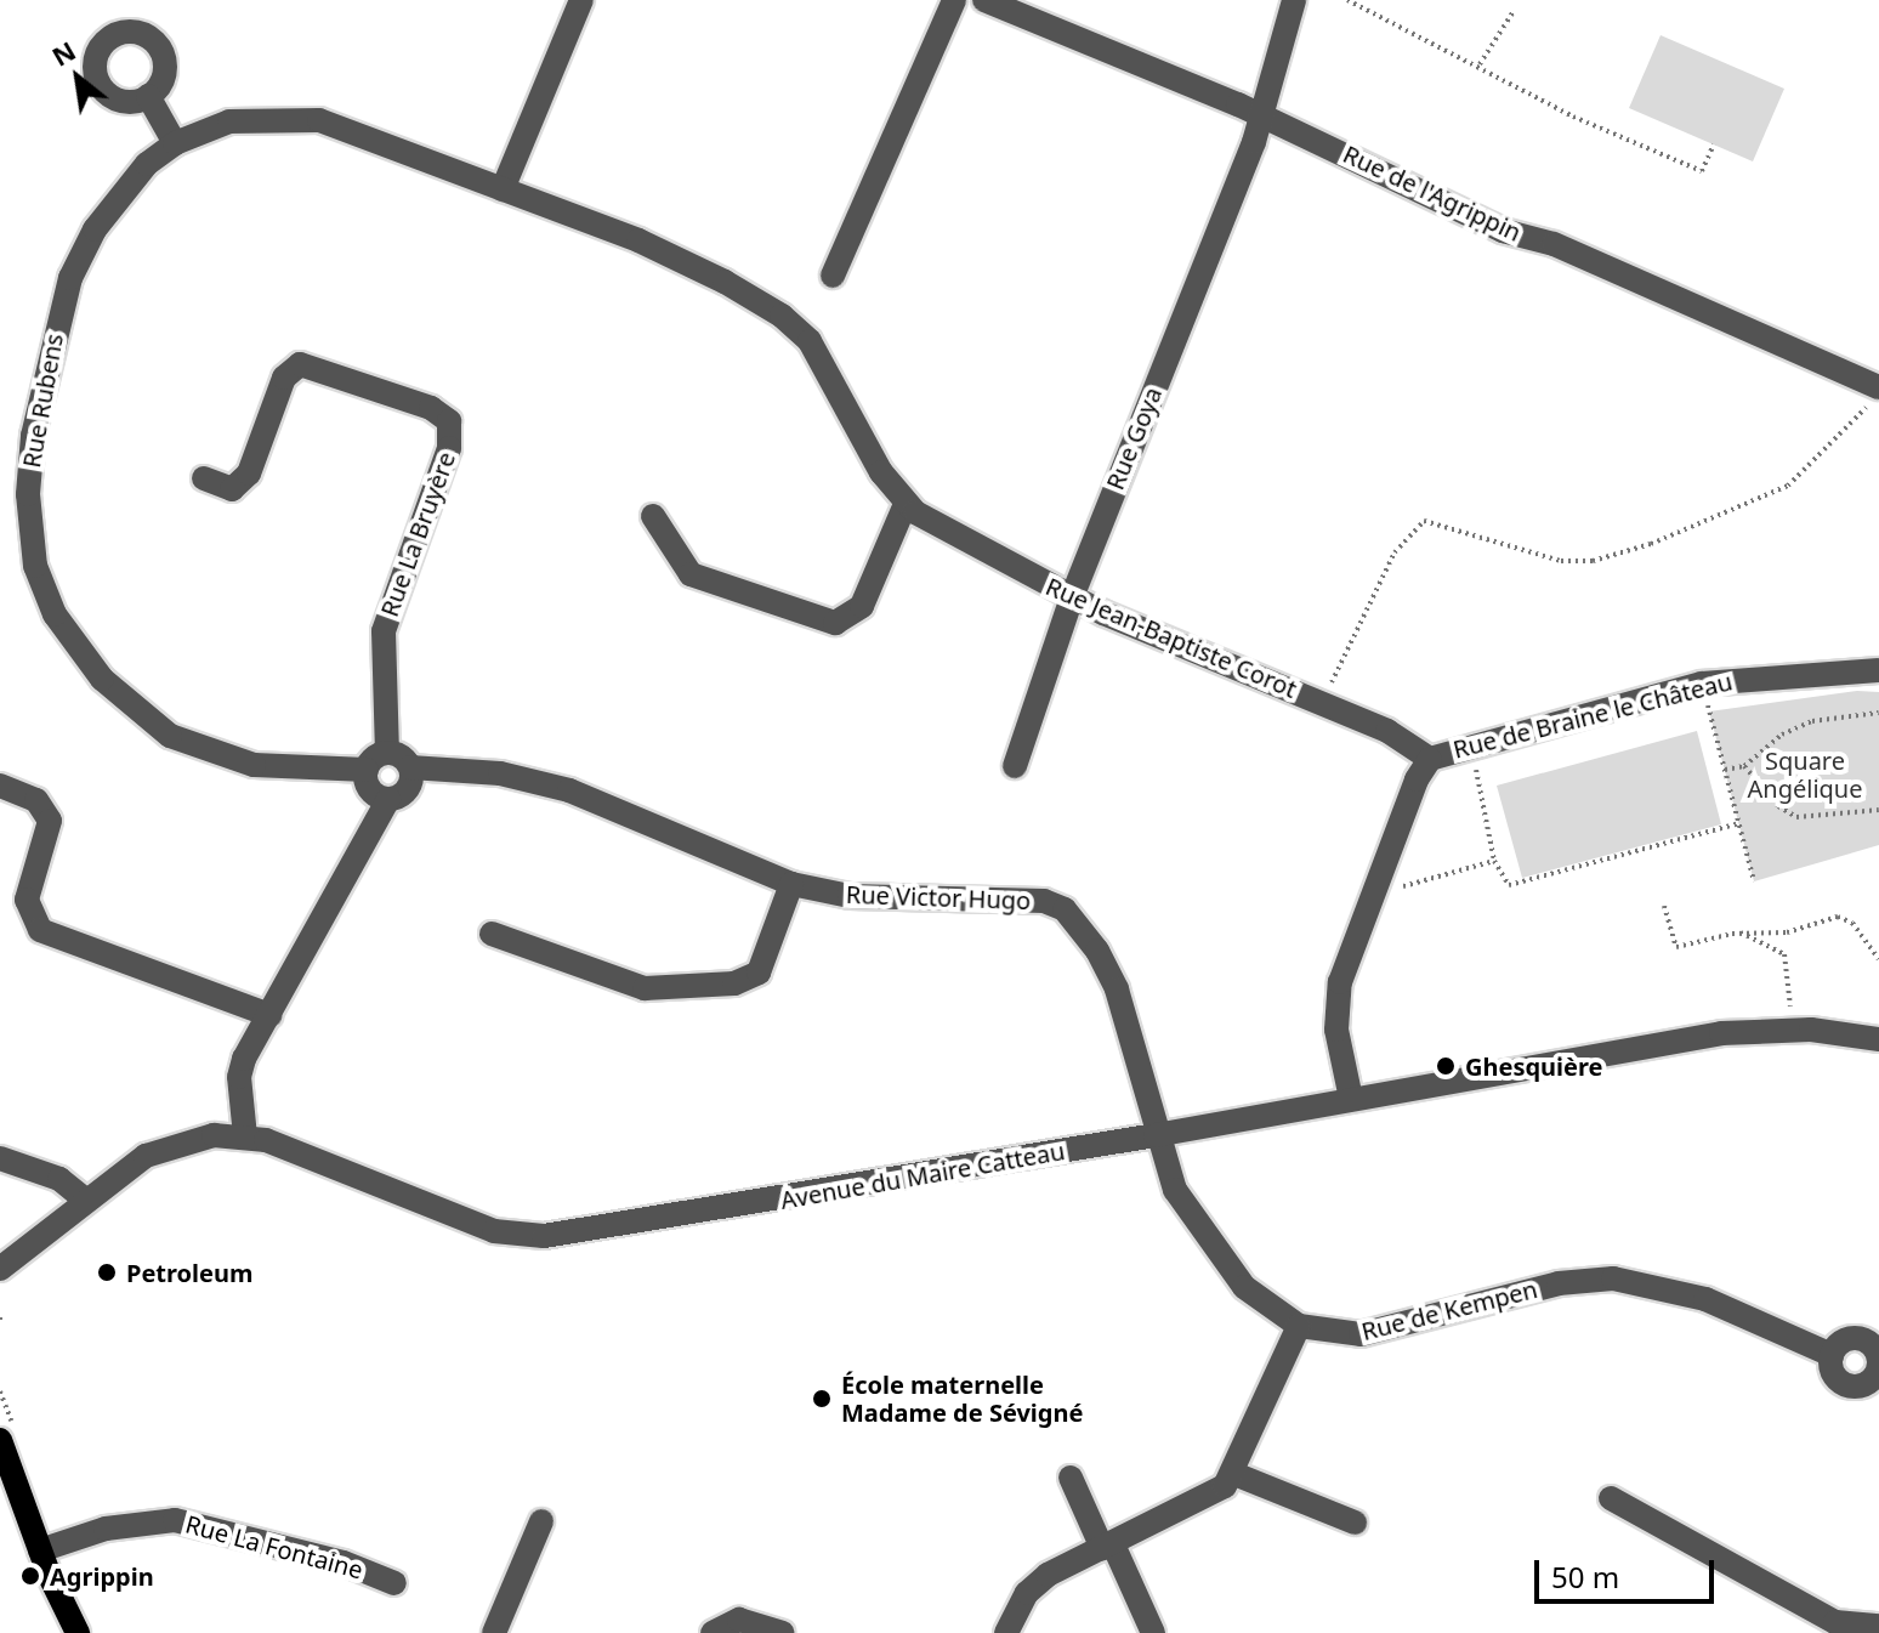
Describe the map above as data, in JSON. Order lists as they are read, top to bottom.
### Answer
{
  "streets": {
    "street": [
      "Rue de l'Agrippin",
      "Rue Rubens",
      "Rue Goya",
      "Rue La Bruyère",
      "Rue Jean-Baptiste Corot",
      "Rue de Braine le Château",
      "Rue Victor Hugo",
      "Avenue du Maire Catteau",
      "Rue de Kempen",
      "Rue La Fontaine"
    ]
  },
  "crossings": [
    ["Rue de l'Agrippin", "Rue Goya"],
    ["Rue Rubens", "Rue La Bruyère"],
    ["Rue Rubens", "Rue Jean-Baptiste Corot"],
    ["Rue Rubens", "Rue Victor Hugo"],
    ["Rue Goya", "Rue Jean-Baptiste Corot"],
    ["Rue La Bruyère", "Rue Victor Hugo"],
    ["Rue Jean-Baptiste Corot", "Rue de Braine le Château"],
    ["Rue Victor Hugo", "Avenue du Maire Catteau"],
    ["Rue Victor Hugo", "Rue de Kempen"],
    ["Avenue du Maire Catteau", "Rue de Kempen"]
  ],
  "parks": ["Square Angélique"],
  "places": [
    "Ghesquière",
    "Petroleum",
    "École maternelle Madame de Sévigné",
    "Agrippin"
  ],
  "scale_bar": "50 m",
  "north": "top left"
}
